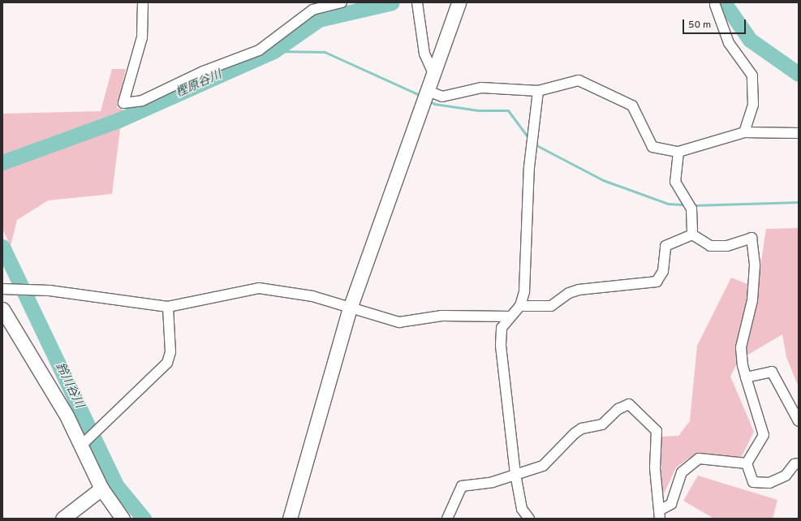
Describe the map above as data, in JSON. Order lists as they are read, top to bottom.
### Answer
{
  "water": ["樫原谷川", "鈴川谷川"],
  "scale_bar": "50 m"
}
